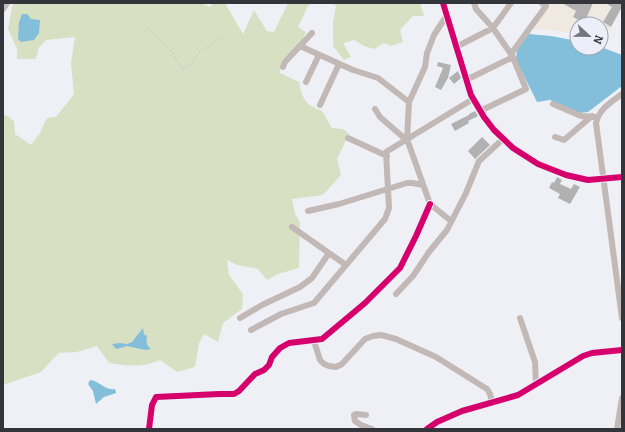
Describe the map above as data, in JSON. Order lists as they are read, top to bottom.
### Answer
{
  "north": "right"
}
